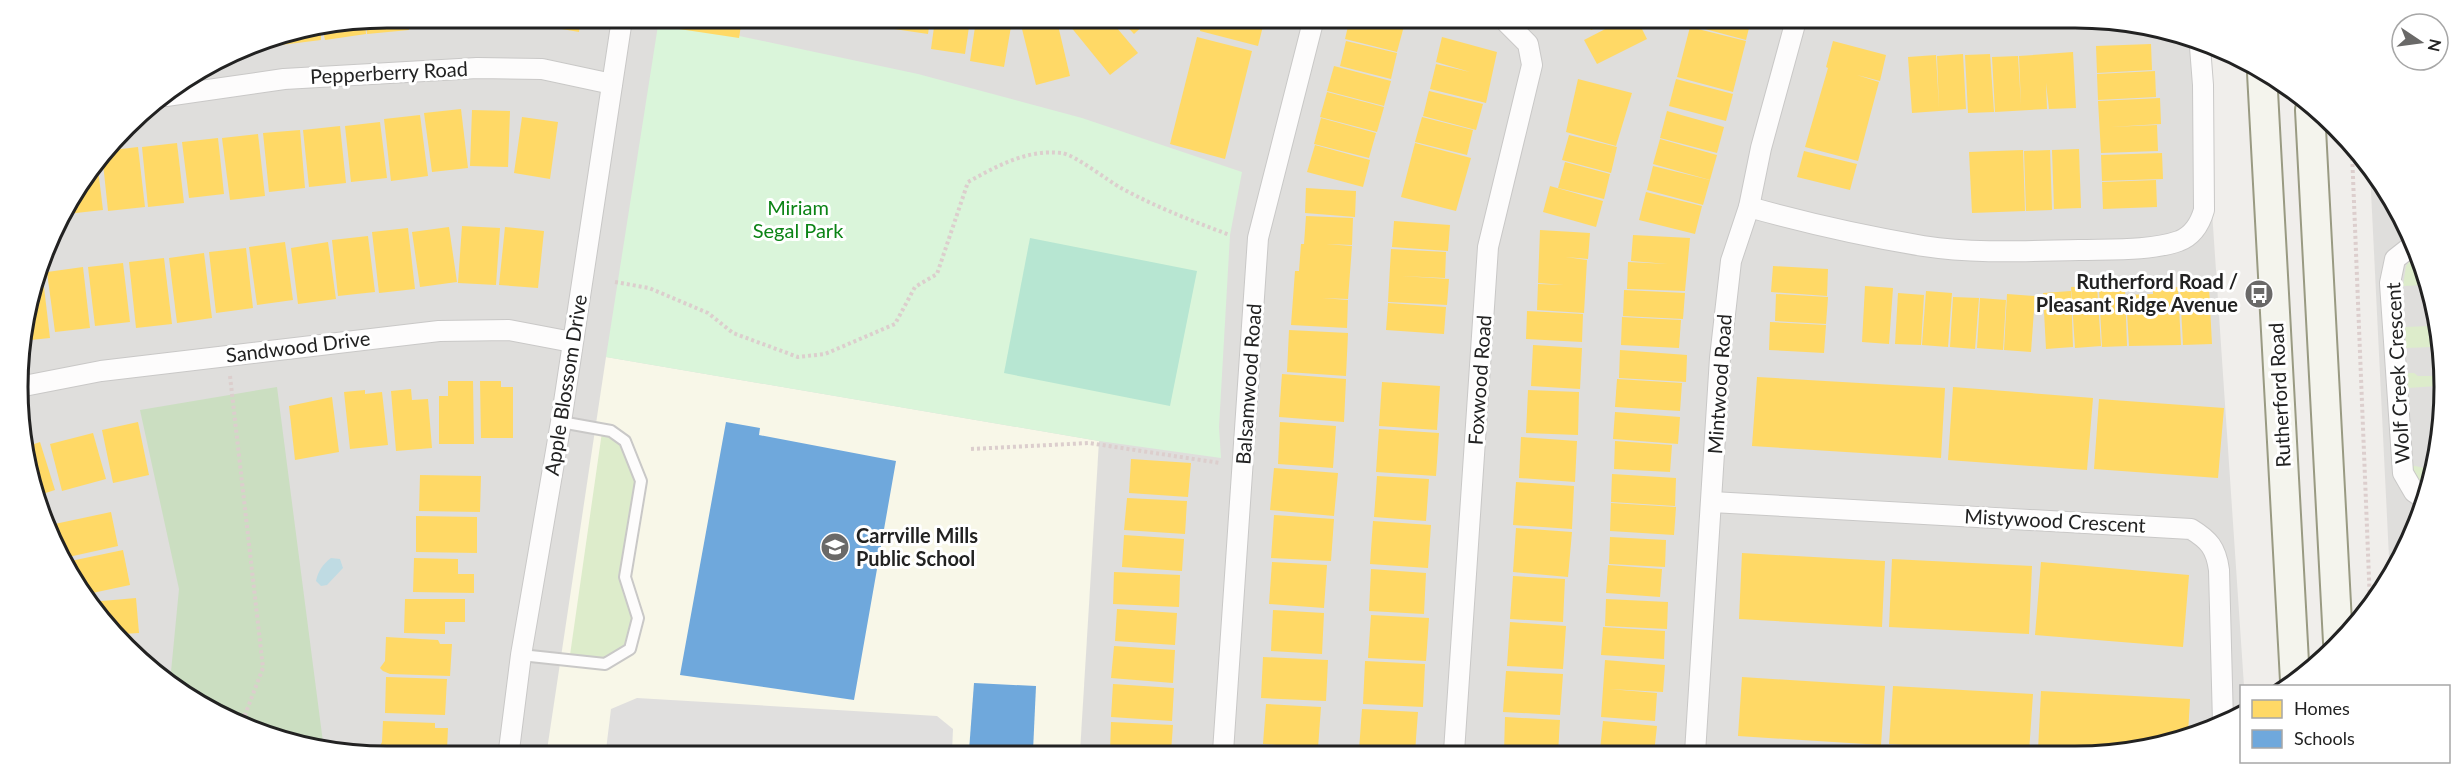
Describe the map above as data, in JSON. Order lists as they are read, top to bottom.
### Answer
{
  "streets": {
    "main road": ["Rutherford Road"],
    "street": [
      "Pepperberry Road",
      "Sandwood Drive",
      "Wolf Creek Crescent",
      "Foxwood Road",
      "Balsamwood Road",
      "Mintwood Road",
      "Apple Blossom Drive",
      "Mistywood Crescent"
    ]
  },
  "crossings": [
    ["Pepperberry Road", "Apple Blossom Drive"],
    ["Sandwood Drive", "Apple Blossom Drive"],
    ["Mintwood Road", "Mistywood Crescent"]
  ],
  "parks": ["Miriam Segal Park"],
  "places": {
    "bus stop": ["Rutherford Road / Pleasant Ridge Avenue"],
    "school or university": ["Carrville Mills Public School"]
  },
  "legend": ["Homes", "Schools"],
  "north": "right"
}
